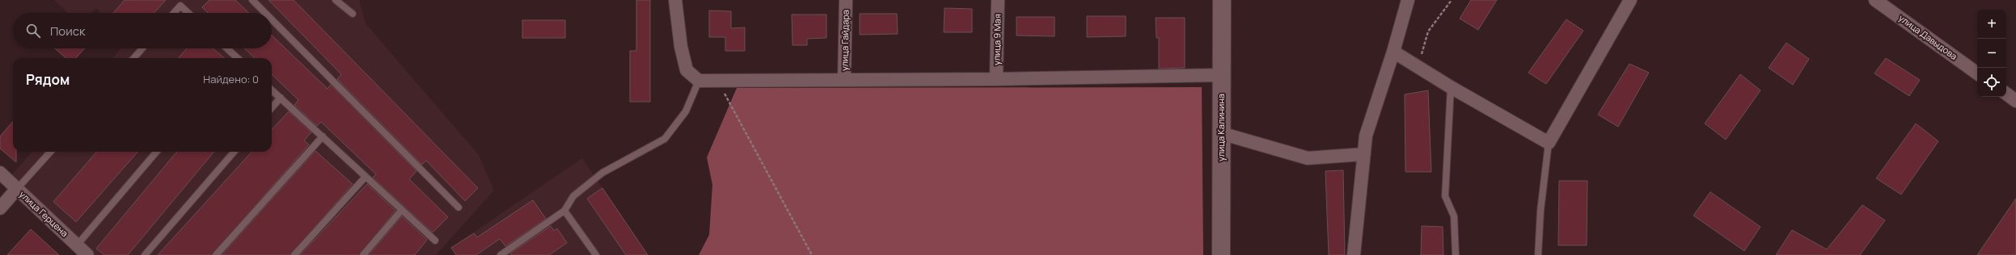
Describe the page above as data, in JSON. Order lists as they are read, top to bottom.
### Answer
{
  "streets": {
    "street": [
      "улица Давыдова",
      "улица 9 Мая",
      "улица Гайдара",
      "улица Калинина",
      "улица Герцена"
    ]
  },
  "page": {
    "map_buttons": ["+", "−"],
    "search": "Поиск",
    "heading": ["Рядом", "Найдено: 0"]
  }
}
